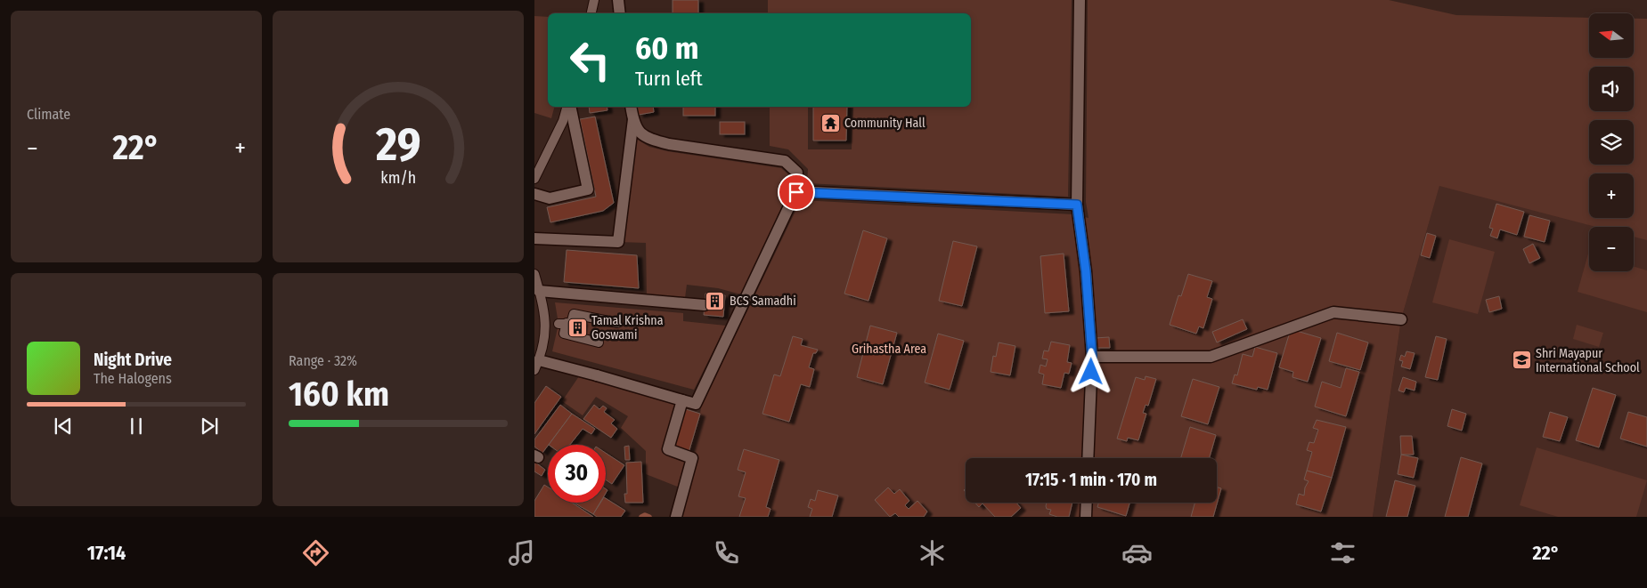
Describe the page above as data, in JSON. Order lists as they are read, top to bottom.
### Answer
{
  "parks": ["Grihastha Area"],
  "places": {
    "temple": ["Community Hall"],
    "building": ["BCS Samadhi", "Tamal Krishna Goswami"],
    "school or university": ["Shri Mayapur International School"]
  },
  "north": "left",
  "page": {
    "tile": [
      "Climate",
      ["Range · 32%", "160 km"]
    ],
    "map_buttons": ["+", "−"],
    "turn": ["60 m", "Turn left"],
    "heat": ["−", "22°", "+"],
    "song": ["Night Drive", "The Halogens"],
    "limit": "30",
    "trip": "17:15 · 1 min · 170 m",
    "tabs": ["17:14", "22°"],
    "gauge": ["29", "km/h"]
  }
}
